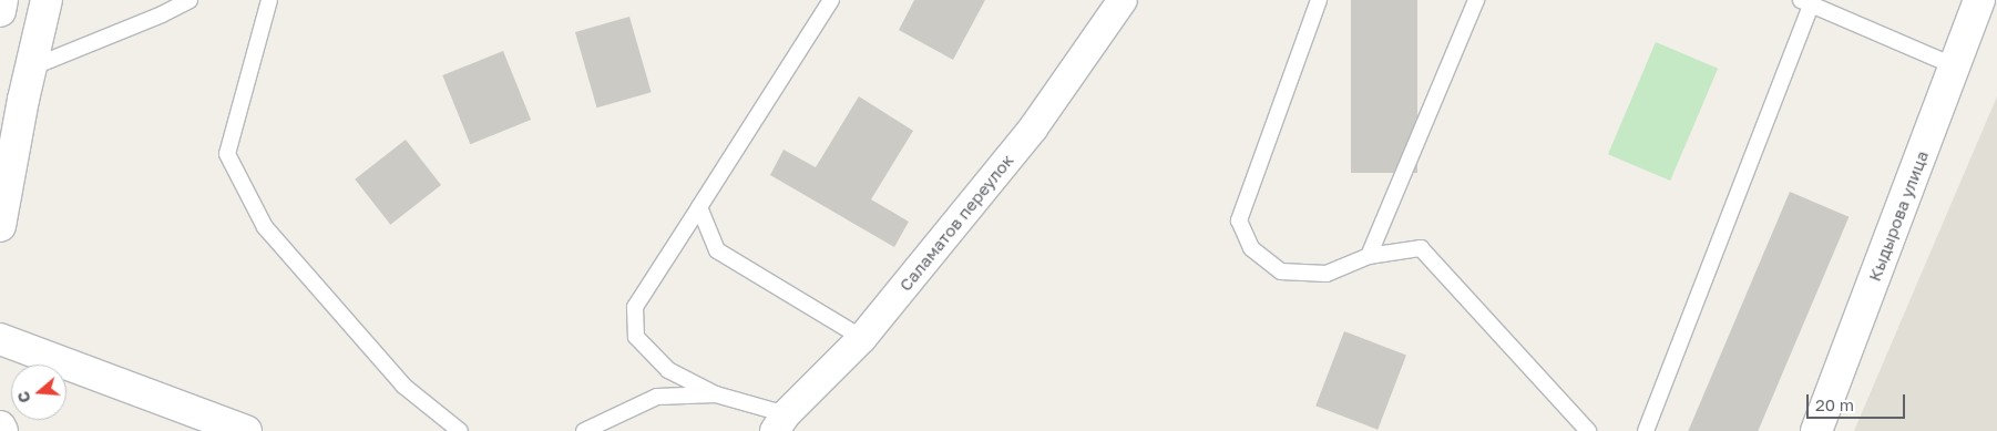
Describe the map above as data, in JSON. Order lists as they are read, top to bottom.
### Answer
{
  "streets": {
    "street": ["Кыдырова улица", "Саламатов переулок"]
  },
  "scale_bar": "20 m",
  "north": "left"
}
